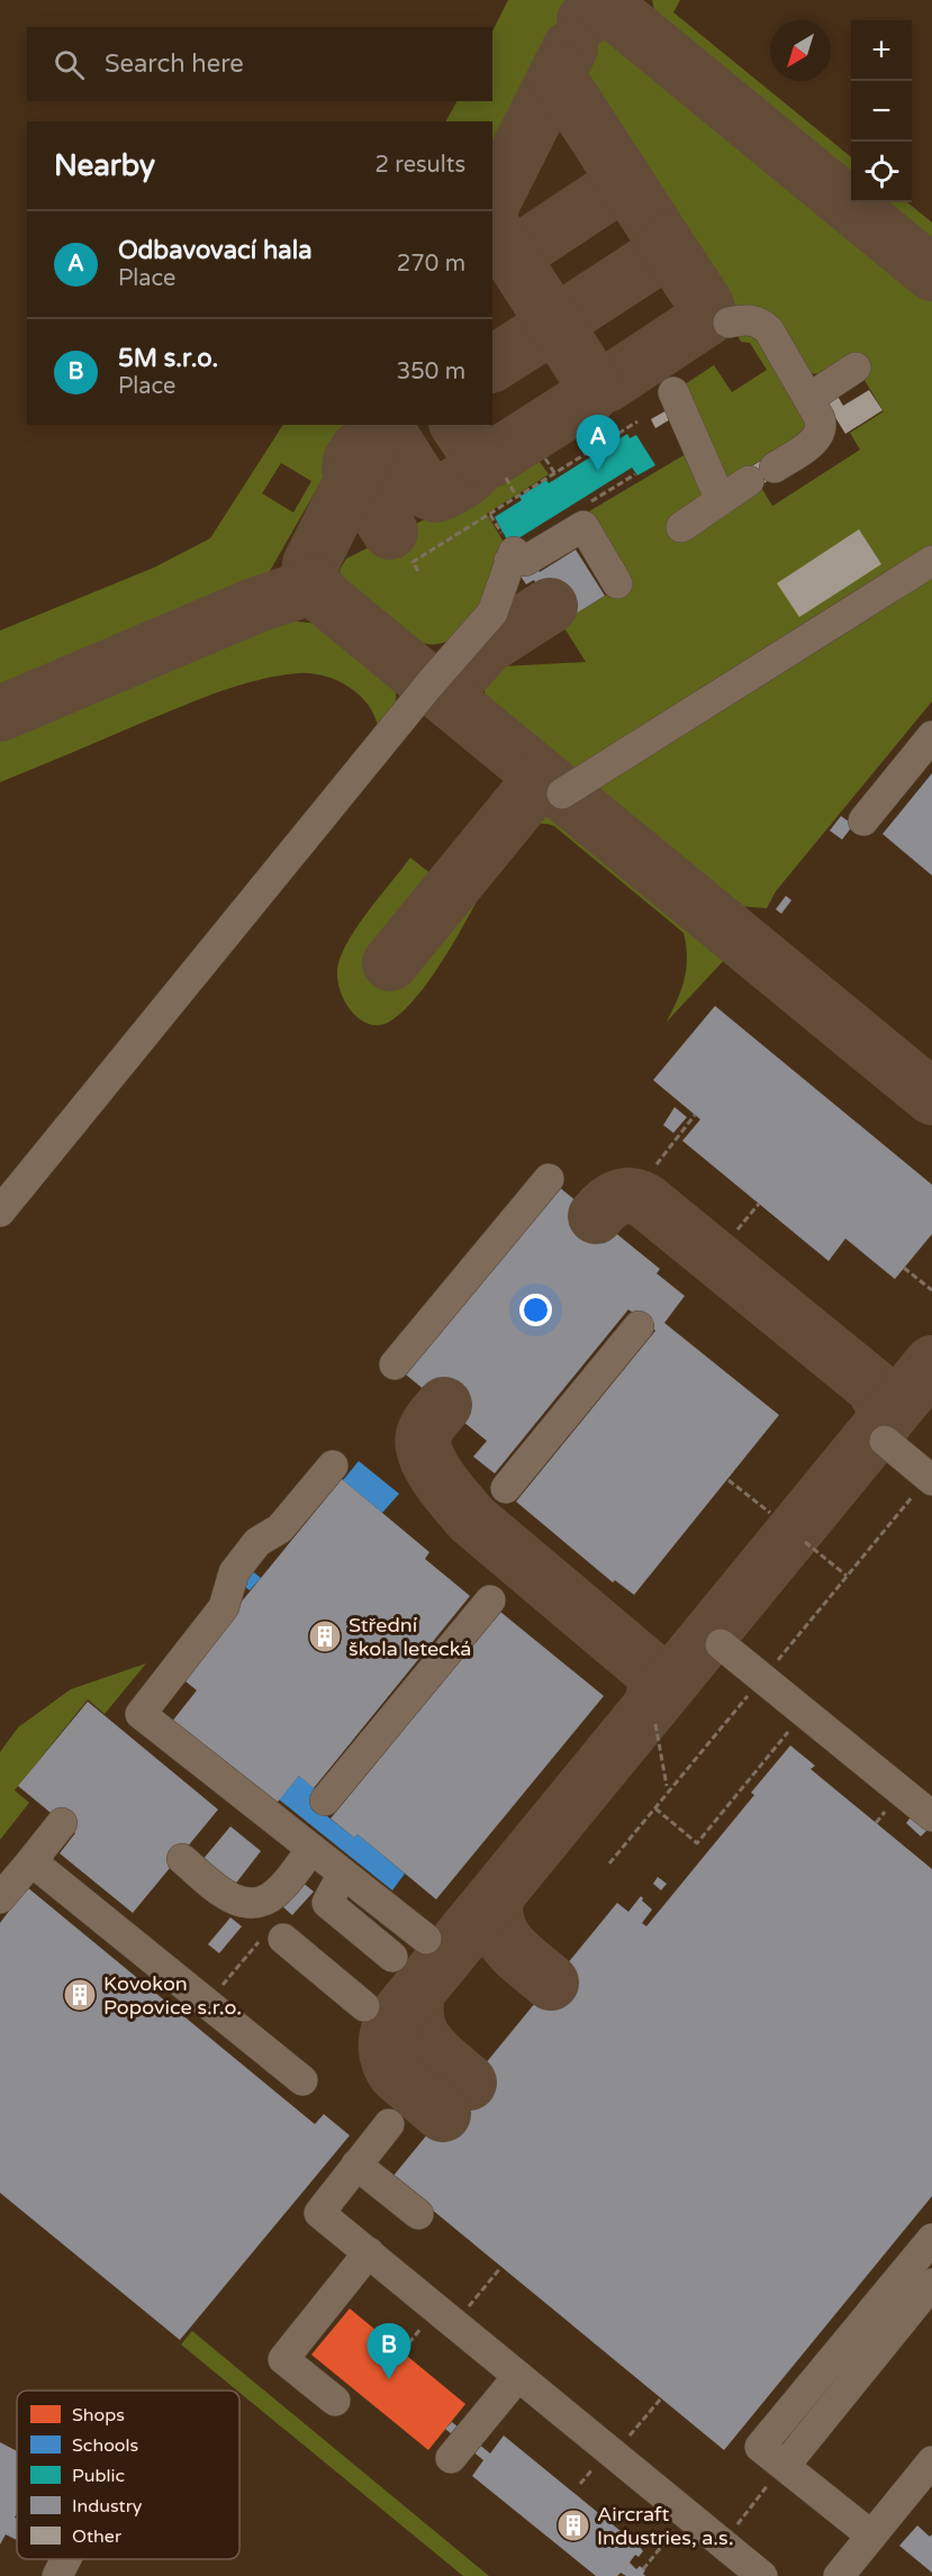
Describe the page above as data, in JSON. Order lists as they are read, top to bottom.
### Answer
{
  "places": {
    "building": ["Střední škola letecká", "Kovokon Popovice s.r.o.", "Aircraft Industries, a.s."]
  },
  "legend": [
    "Shops",
    "Schools",
    "Public",
    "Industry",
    "Other"
  ],
  "north": "bottom left",
  "page": {
    "map_buttons": ["+", "−"],
    "search": "Search here",
    "heading": ["Nearby", "2 results"],
    "list": [
      {
        "mark": "A",
        "name": "Odbavovací hala",
        "note": "Place",
        "value": "270 m"
      },
      {
        "mark": "B",
        "name": "5M s.r.o.",
        "note": "Place",
        "value": "350 m"
      }
    ],
    "pins": ["A", "B"]
  }
}
